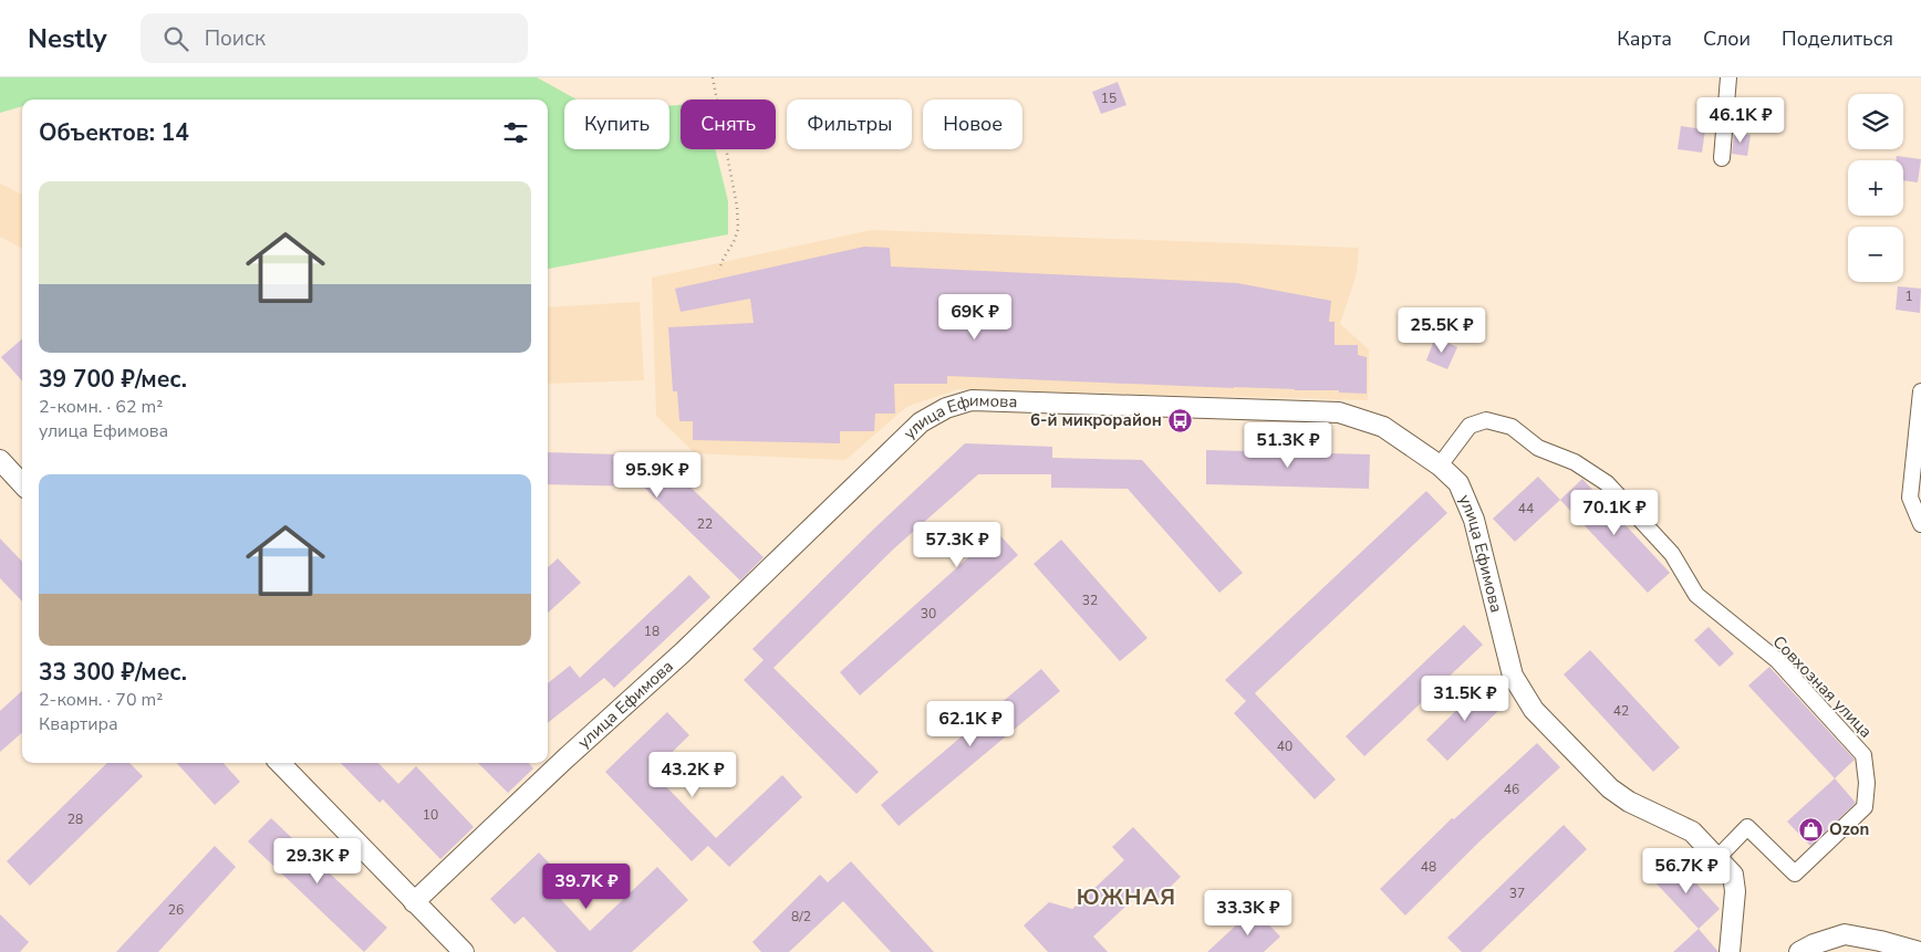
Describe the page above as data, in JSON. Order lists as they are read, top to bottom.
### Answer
{
  "streets": {
    "street": ["улица Ефимова", "Совхозная улица"]
  },
  "crossings": [
    ["улица Ефимова", "Совхозная улица"]
  ],
  "districts": ["ЮЖНАЯ"],
  "places": {
    "bus stop": ["6-й микрорайон"],
    "shop": ["Ozon"]
  },
  "house_numbers": [
    "15",
    "1",
    "44",
    "22",
    "32",
    "30",
    "18",
    "42",
    "40",
    "46",
    "10",
    "28",
    "48",
    "37",
    "26",
    "8/2"
  ],
  "page": {
    "header": "Nestly",
    "search": "Поиск",
    "nav": ["Карта", "Слои", "Поделиться"],
    "map_buttons": ["+", "−"],
    "price": [
      "46.1K ₽",
      "69K ₽",
      "25.5K ₽",
      "51.3K ₽",
      "95.9K ₽",
      "70.1K ₽",
      "57.3K ₽",
      "31.5K ₽",
      "62.1K ₽",
      "43.2K ₽",
      "29.3K ₽",
      "56.7K ₽",
      "39.7K ₽",
      "33.3K ₽"
    ],
    "chip": [
      "Купить",
      "Снять",
      "Фильтры",
      "Новое"
    ],
    "heading": "Объектов: 14",
    "list": [
      {
        "name": "39 700 ₽/мес.",
        "note": "2-комн. · 62 m² · улица Ефимова"
      },
      {
        "name": "33 300 ₽/мес.",
        "note": "2-комн. · 70 m² · Квартира"
      }
    ]
  }
}
